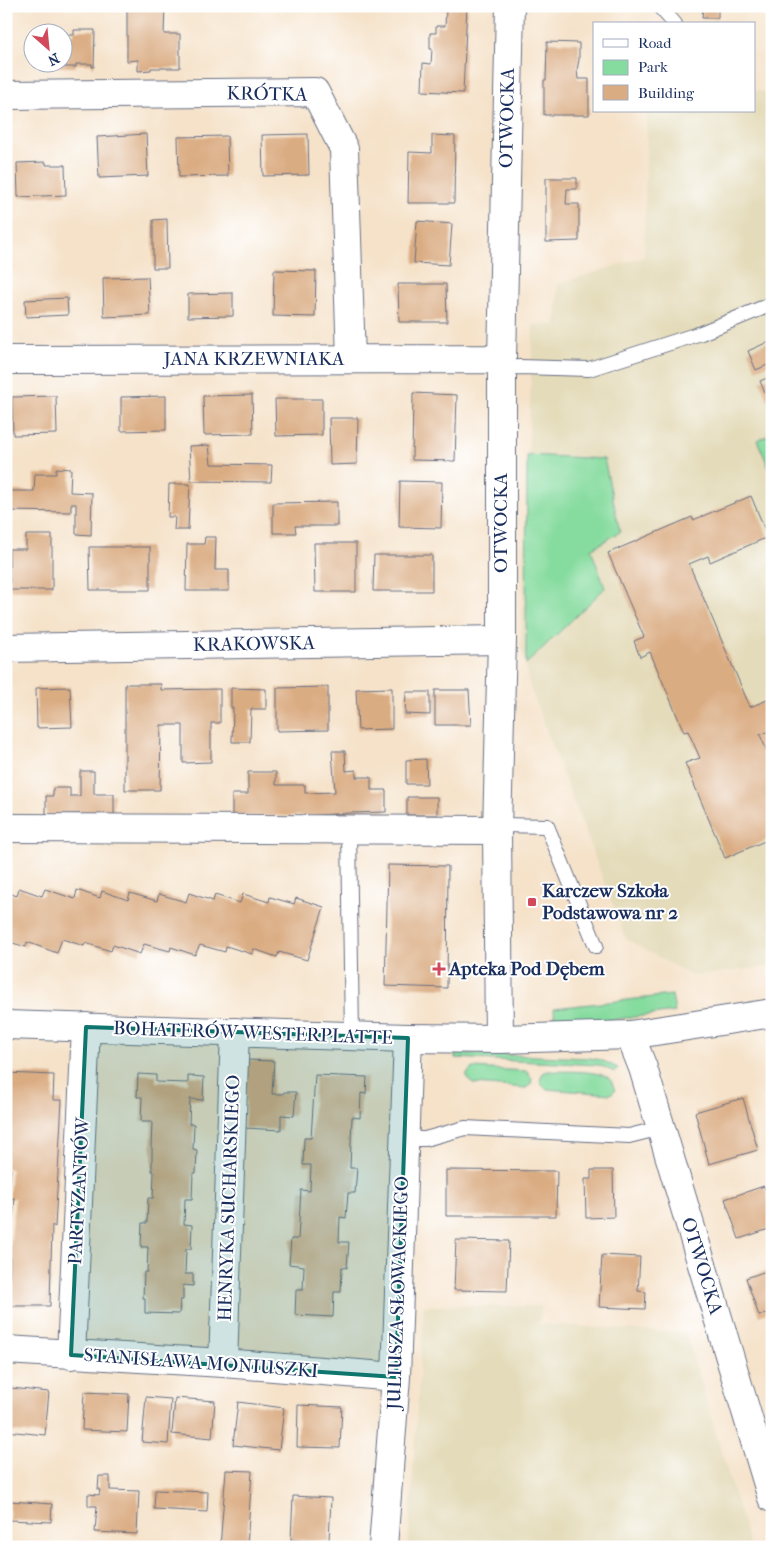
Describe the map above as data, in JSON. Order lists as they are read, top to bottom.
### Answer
{
  "streets": {
    "street": [
      "KRÓTKA",
      "OTWOCKA",
      "JANA KRZEWNIAKA",
      "KRAKOWSKA",
      "BOHATERÓW WESTERPLATTE",
      "PARTYZANTÓW",
      "HENRYKA SUCHARSKIEGO",
      "JULIUSZA SŁOWACKIEGO",
      "STANISŁAWA MONIUSZKI"
    ]
  },
  "crossings": [
    ["KRÓTKA", "JANA KRZEWNIAKA"],
    ["OTWOCKA", "JANA KRZEWNIAKA"],
    ["OTWOCKA", "KRAKOWSKA"],
    ["OTWOCKA", "BOHATERÓW WESTERPLATTE"],
    ["BOHATERÓW WESTERPLATTE", "PARTYZANTÓW"],
    ["BOHATERÓW WESTERPLATTE", "HENRYKA SUCHARSKIEGO"],
    ["BOHATERÓW WESTERPLATTE", "JULIUSZA SŁOWACKIEGO"],
    ["PARTYZANTÓW", "STANISŁAWA MONIUSZKI"],
    ["HENRYKA SUCHARSKIEGO", "STANISŁAWA MONIUSZKI"],
    ["JULIUSZA SŁOWACKIEGO", "STANISŁAWA MONIUSZKI"]
  ],
  "places": {
    "transit": ["Karczew Szkoła Podstawowa nr 2"],
    "health": ["Apteka Pod Dębem"]
  },
  "legend": ["Road", "Park", "Building"],
  "north": "bottom right"
}
